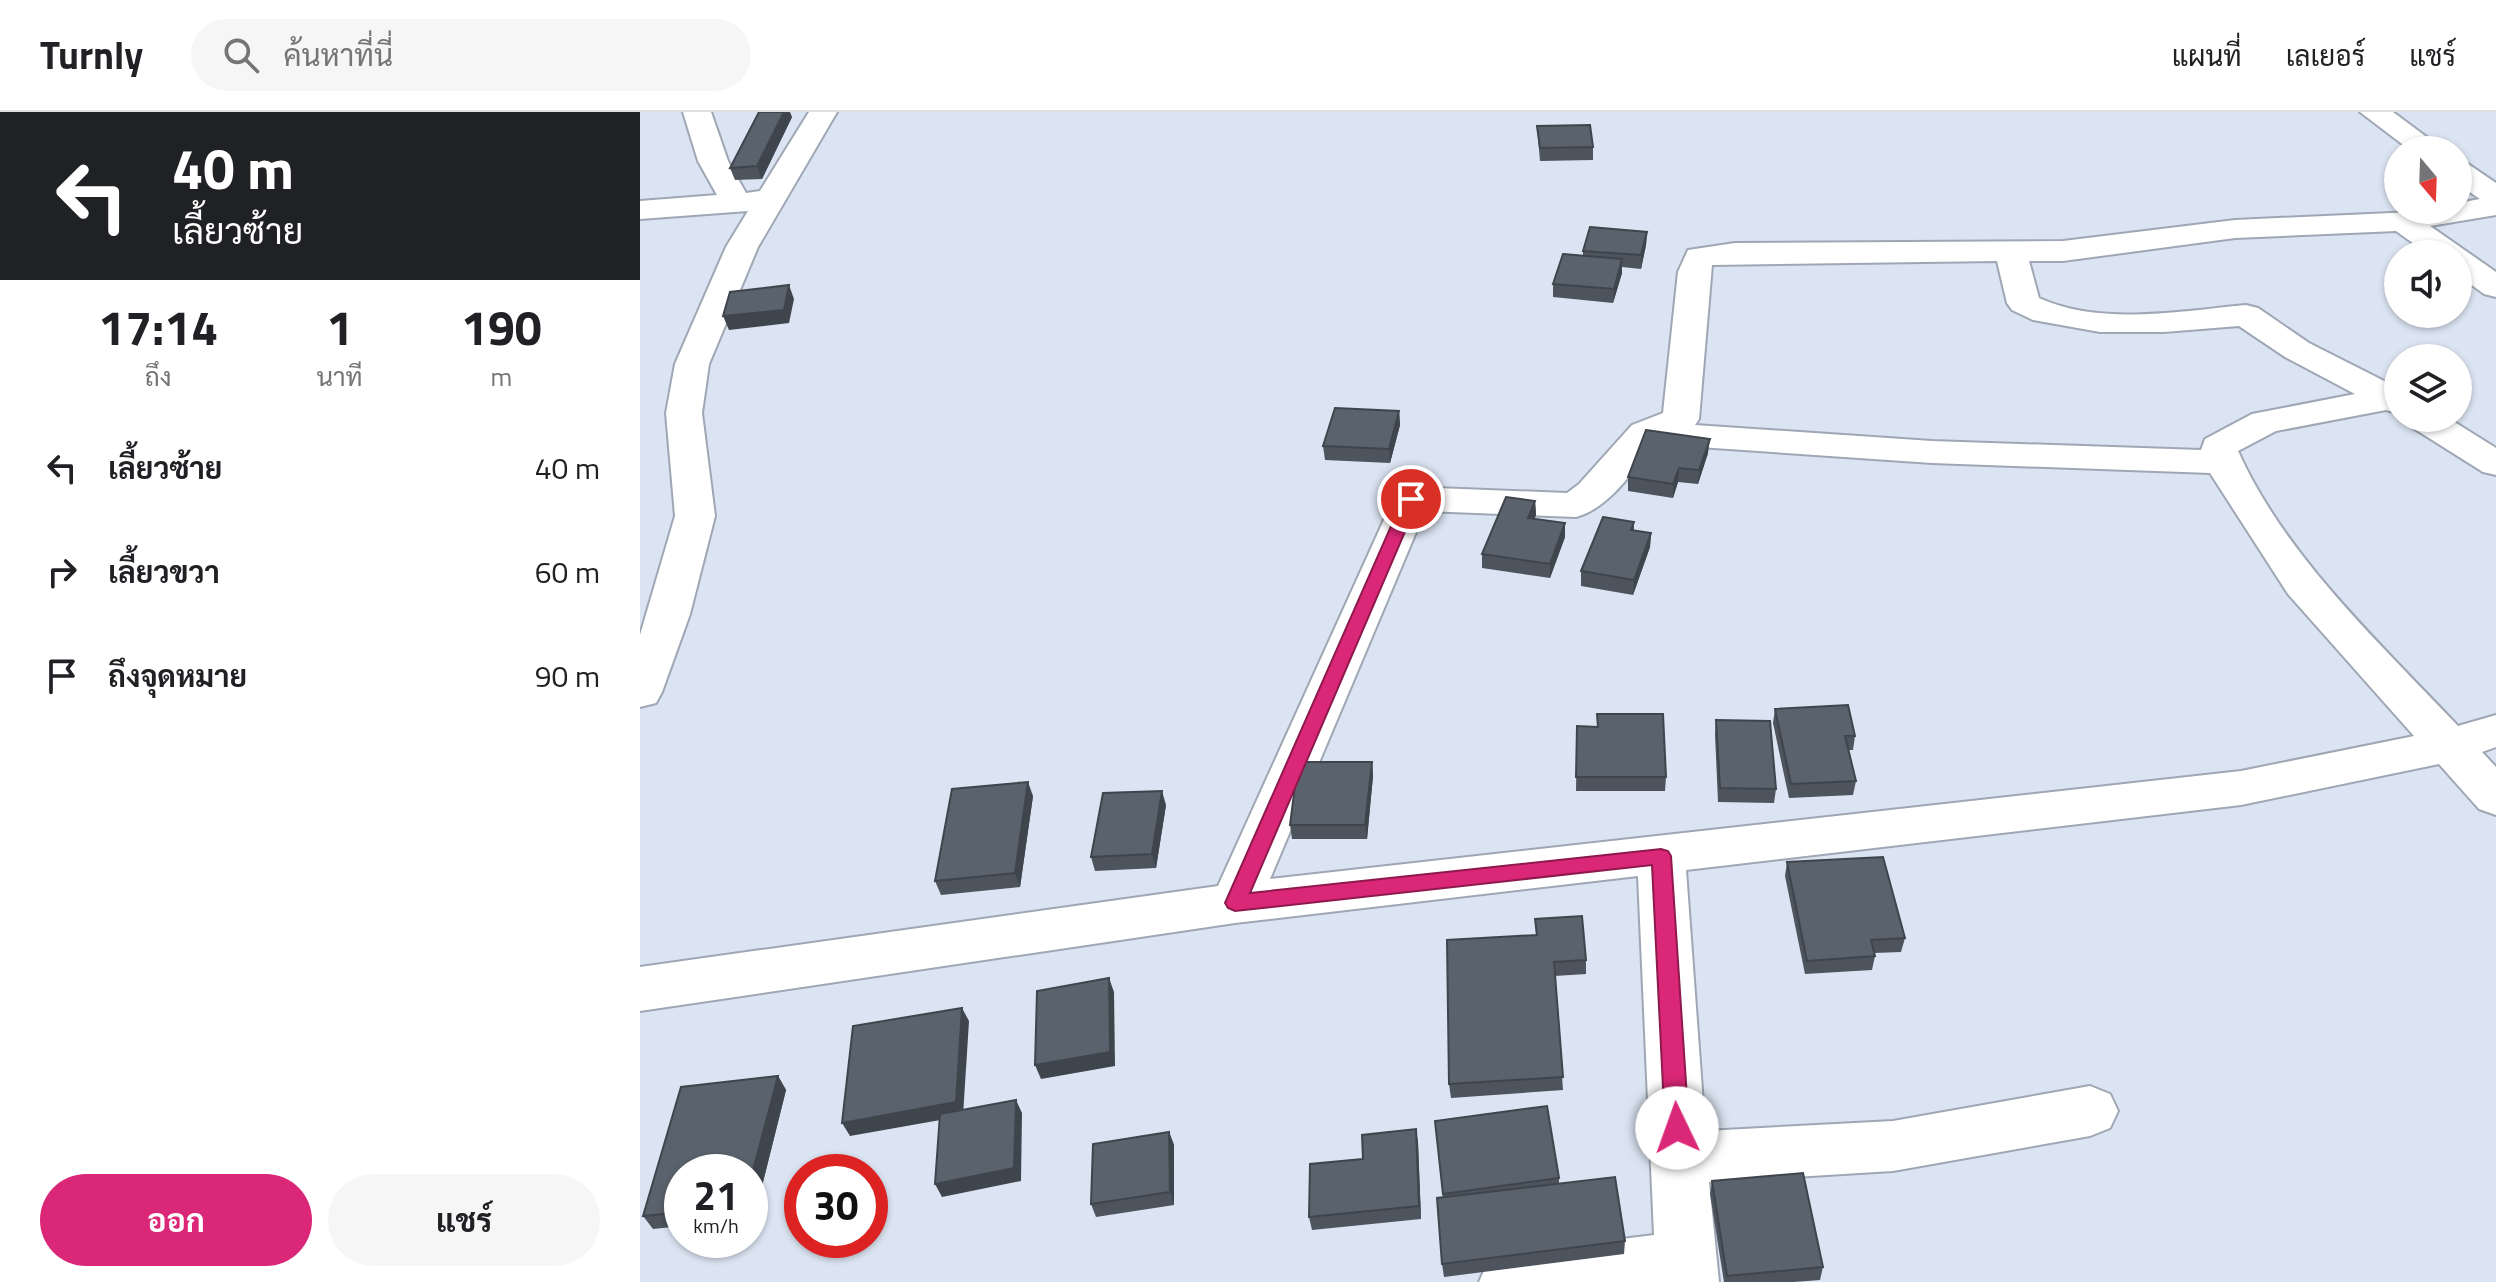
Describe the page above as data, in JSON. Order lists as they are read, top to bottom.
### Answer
{
  "north": "bottom",
  "page": {
    "header": "Turnly",
    "search": "ค้นหาที่นี่",
    "nav": ["แผนที่", "เลเยอร์", "แชร์"],
    "turn": ["40 m", "เลี้ยวซ้าย"],
    "eta": [
      "17:14",
      "ถึง",
      "1",
      "นาที",
      "190",
      "m"
    ],
    "list": [
      {
        "name": "เลี้ยวซ้าย",
        "value": "40 m"
      },
      {
        "name": "เลี้ยวขวา",
        "value": "60 m"
      },
      {
        "name": "ถึงจุดหมาย",
        "value": "90 m"
      }
    ],
    "speed": "21 km/h",
    "limit": "30",
    "buttons": ["ออก", "แชร์"]
  }
}
